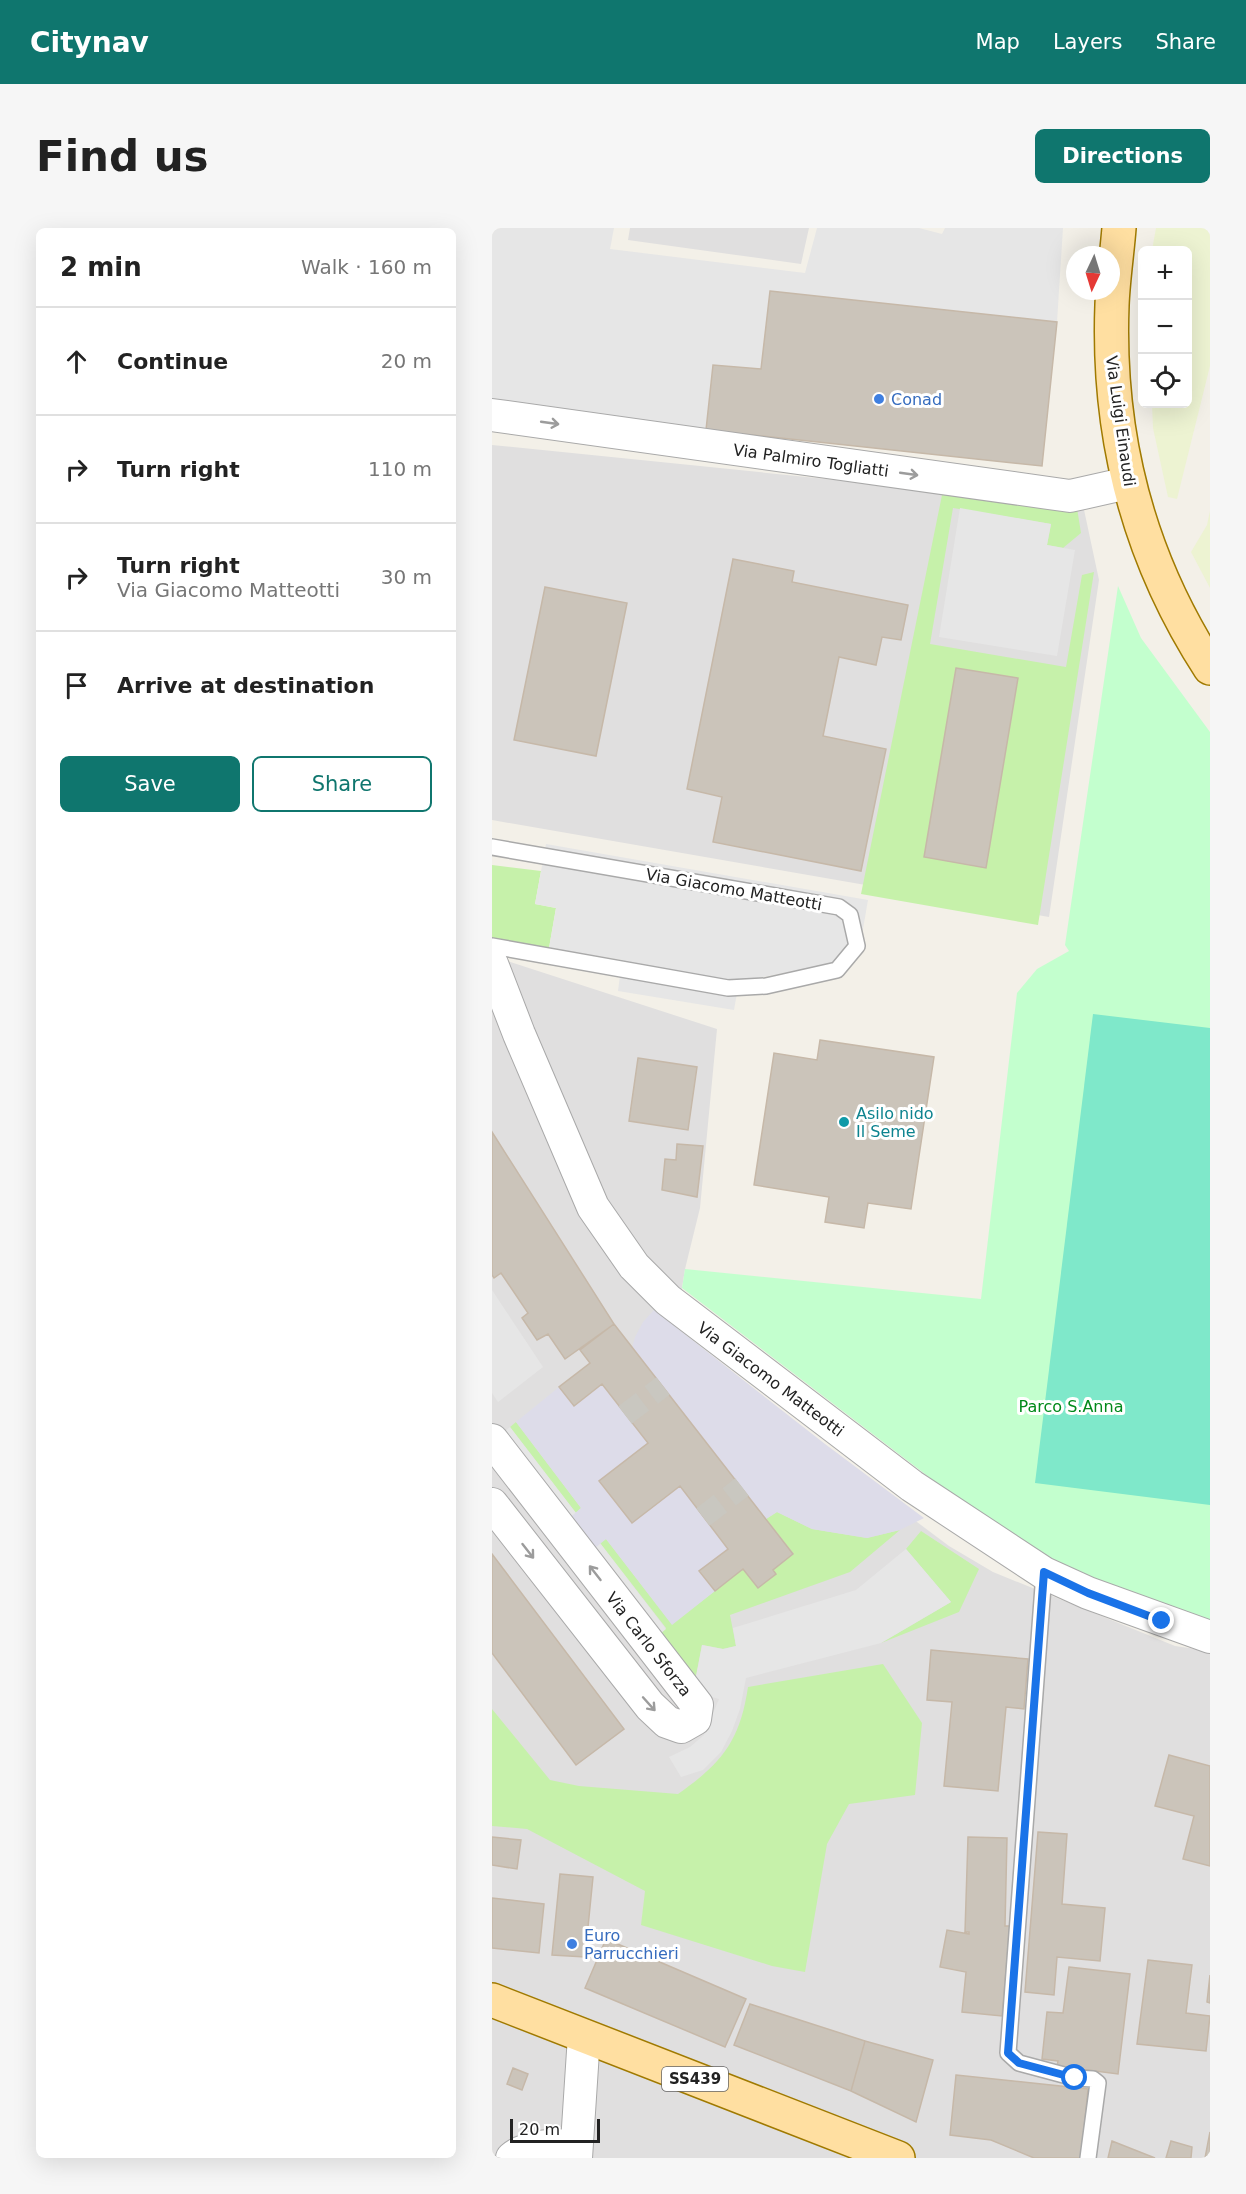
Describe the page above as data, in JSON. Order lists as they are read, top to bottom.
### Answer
{
  "streets": {
    "main road": ["Via Luigi Einaudi", "SS439"],
    "street": ["Via Palmiro Togliatti", "Via Giacomo Matteotti", "Via Carlo Sforza"]
  },
  "crossings": [
    ["Via Luigi Einaudi", "Via Palmiro Togliatti"]
  ],
  "one_way": ["Via Palmiro Togliatti"],
  "parks": ["Parco S.Anna"],
  "places": ["Conad", "Asilo nido Il Seme", "Euro Parrucchieri"],
  "scale_bar": "20 m",
  "north": "bottom",
  "page": {
    "header": "Citynav",
    "nav": ["Map", "Layers", "Share"],
    "buttons": [
      "Directions",
      ["Save", "Share"]
    ],
    "title": "Find us",
    "heading": ["2 min", "Walk · 160 m"],
    "map_buttons": ["+", "−"],
    "list": [
      ["Continue", "20 m"],
      ["Turn right", "110 m"],
      ["Turn right", "Via Giacomo Matteotti", "30 m"],
      "Arrive at destination"
    ],
    "scale": "20 m"
  }
}
